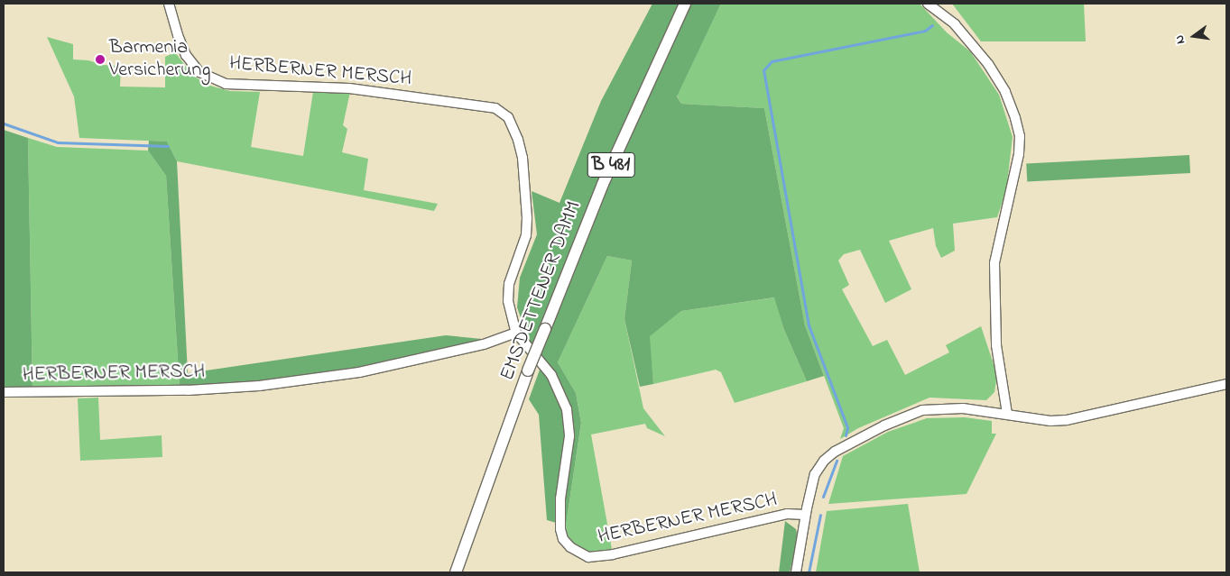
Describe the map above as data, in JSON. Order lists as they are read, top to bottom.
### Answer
{
  "streets": {
    "main road": ["B 481", "EMSDETTENER DAMM"],
    "street": ["HERBERNER MERSCH"]
  },
  "places": ["Barmenia Versicherung"],
  "north": "left"
}
